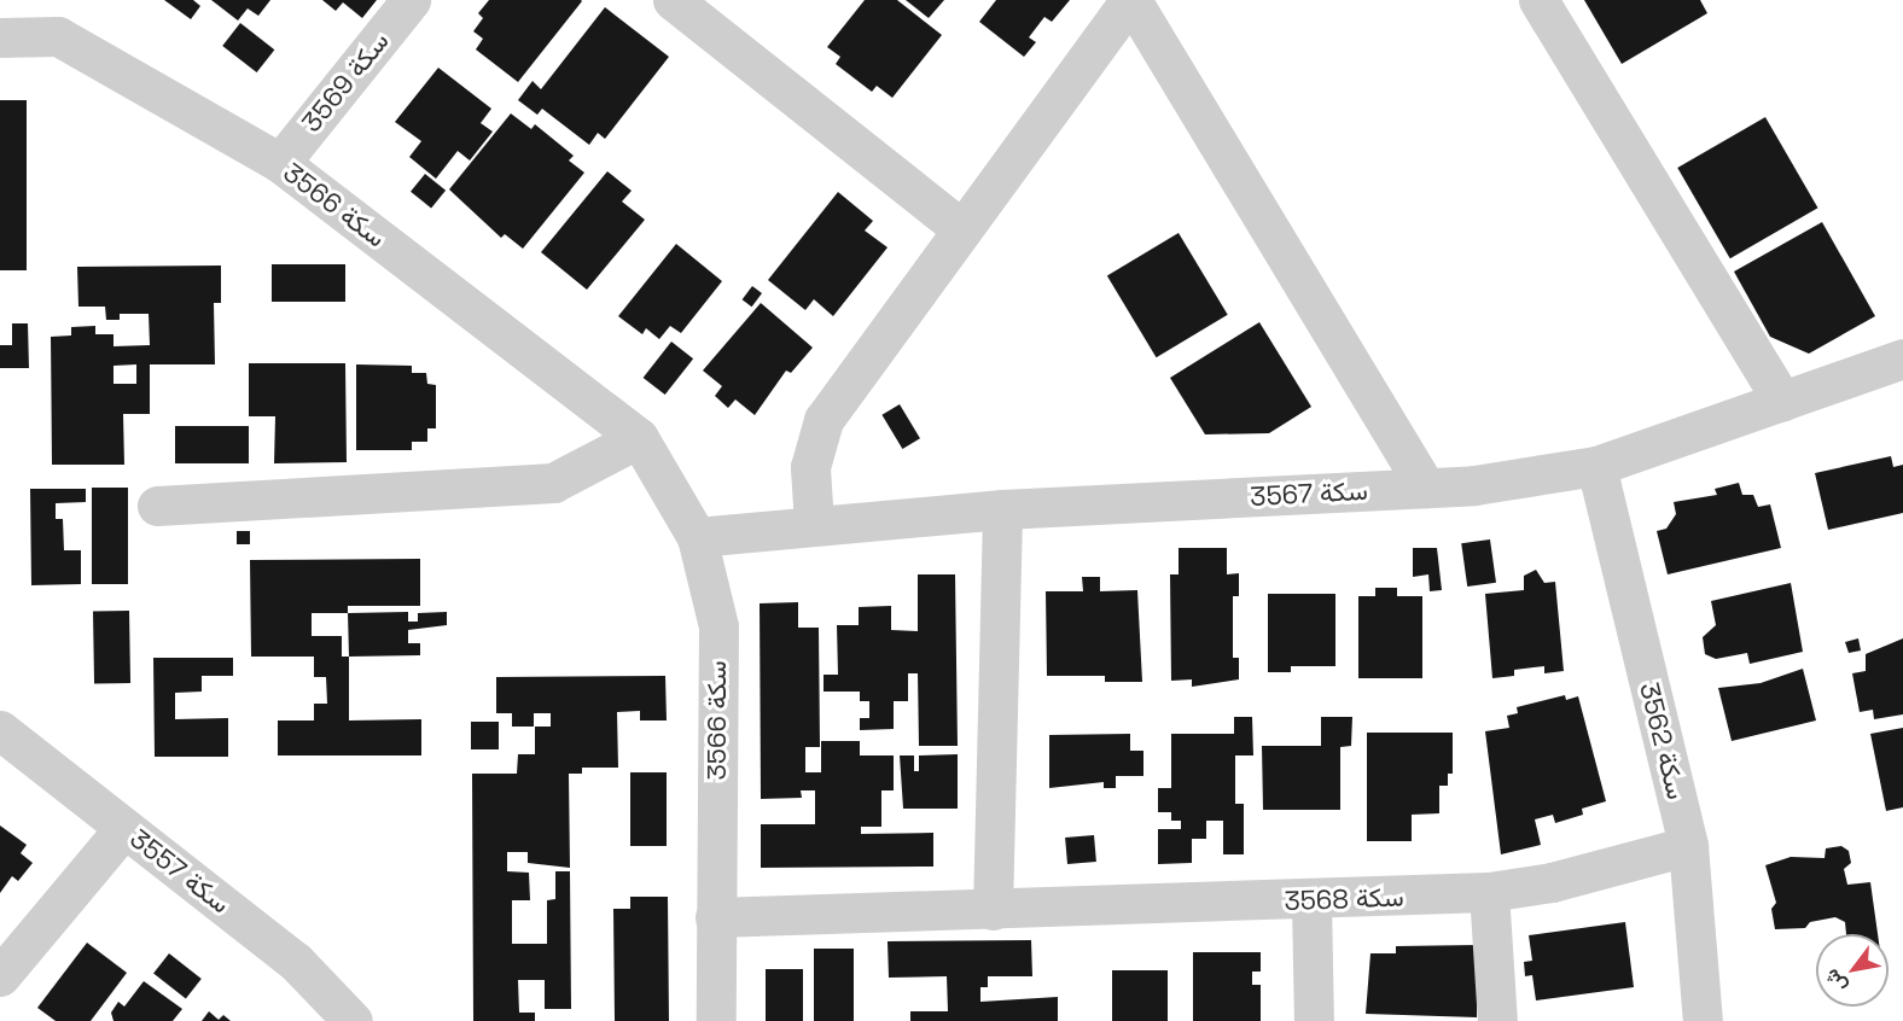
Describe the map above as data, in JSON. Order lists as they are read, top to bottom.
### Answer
{
  "streets": {
    "street": [
      "سكة 3569",
      "سكة 3566",
      "سكة 3567",
      "سكة 3562",
      "سكة 3557",
      "سكة 3568"
    ]
  },
  "crossings": [
    ["سكة 3569", "سكة 3566"],
    ["سكة 3566", "سكة 3567"],
    ["سكة 3566", "سكة 3568"],
    ["سكة 3567", "سكة 3562"],
    ["سكة 3562", "سكة 3568"]
  ],
  "north": "bottom left"
}
